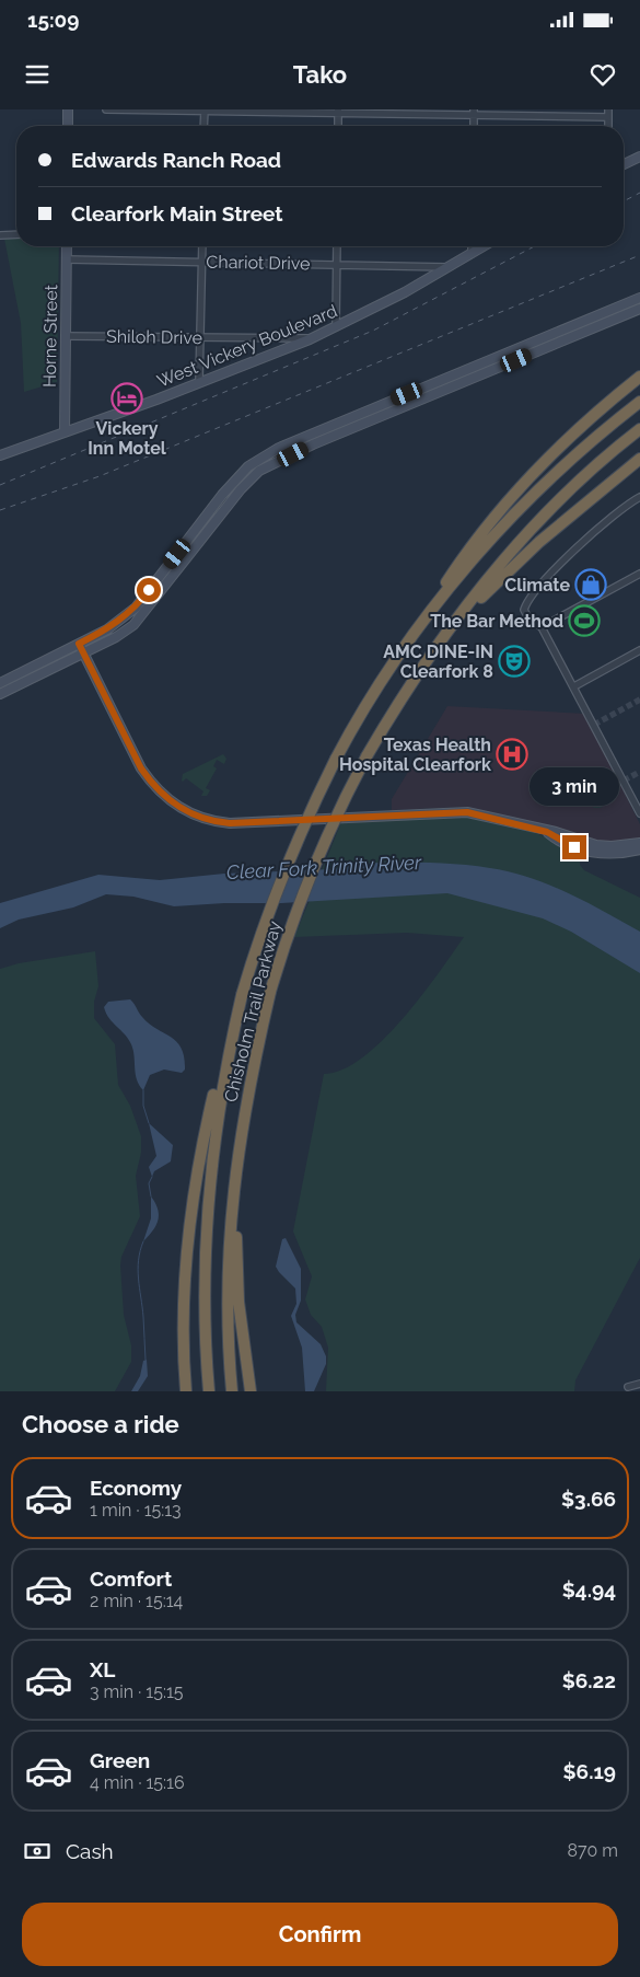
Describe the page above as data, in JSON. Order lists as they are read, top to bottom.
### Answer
{
  "streets": {
    "highway": ["Chisholm Trail Parkway"],
    "street": [
      "Chariot Drive",
      "Horne Street",
      "Shiloh Drive",
      "West Vickery Boulevard"
    ]
  },
  "crossings": [
    ["Chariot Drive", "Horne Street"],
    ["Chariot Drive", "West Vickery Boulevard"],
    ["Horne Street", "Shiloh Drive"],
    ["Horne Street", "West Vickery Boulevard"],
    ["Shiloh Drive", "West Vickery Boulevard"]
  ],
  "water": ["Clear Fork Trinity River"],
  "places": {
    "hotel": ["Vickery Inn Motel"],
    "shop": ["Climate"],
    "sports": ["The Bar Method"],
    "theatre": ["AMC DINE-IN Clearfork 8"],
    "hospital": ["Texas Health Hospital Clearfork"]
  },
  "page": {
    "status": "15:09",
    "header": "Tako",
    "banner": ["Edwards Ranch Road", "Clearfork Main Street"],
    "bubble": "3 min",
    "heading": "Choose a ride",
    "list": [
      {
        "name": "Economy",
        "note": "1 min · 15:13",
        "value": "$3.66"
      },
      {
        "name": "Comfort",
        "note": "2 min · 15:14",
        "value": "$4.94"
      },
      {
        "name": "XL",
        "note": "3 min · 15:15",
        "value": "$6.22"
      },
      {
        "name": "Green",
        "note": "4 min · 15:16",
        "value": "$6.19"
      }
    ],
    "pay": ["Cash", "870 m"],
    "buttons": "Confirm"
  }
}
